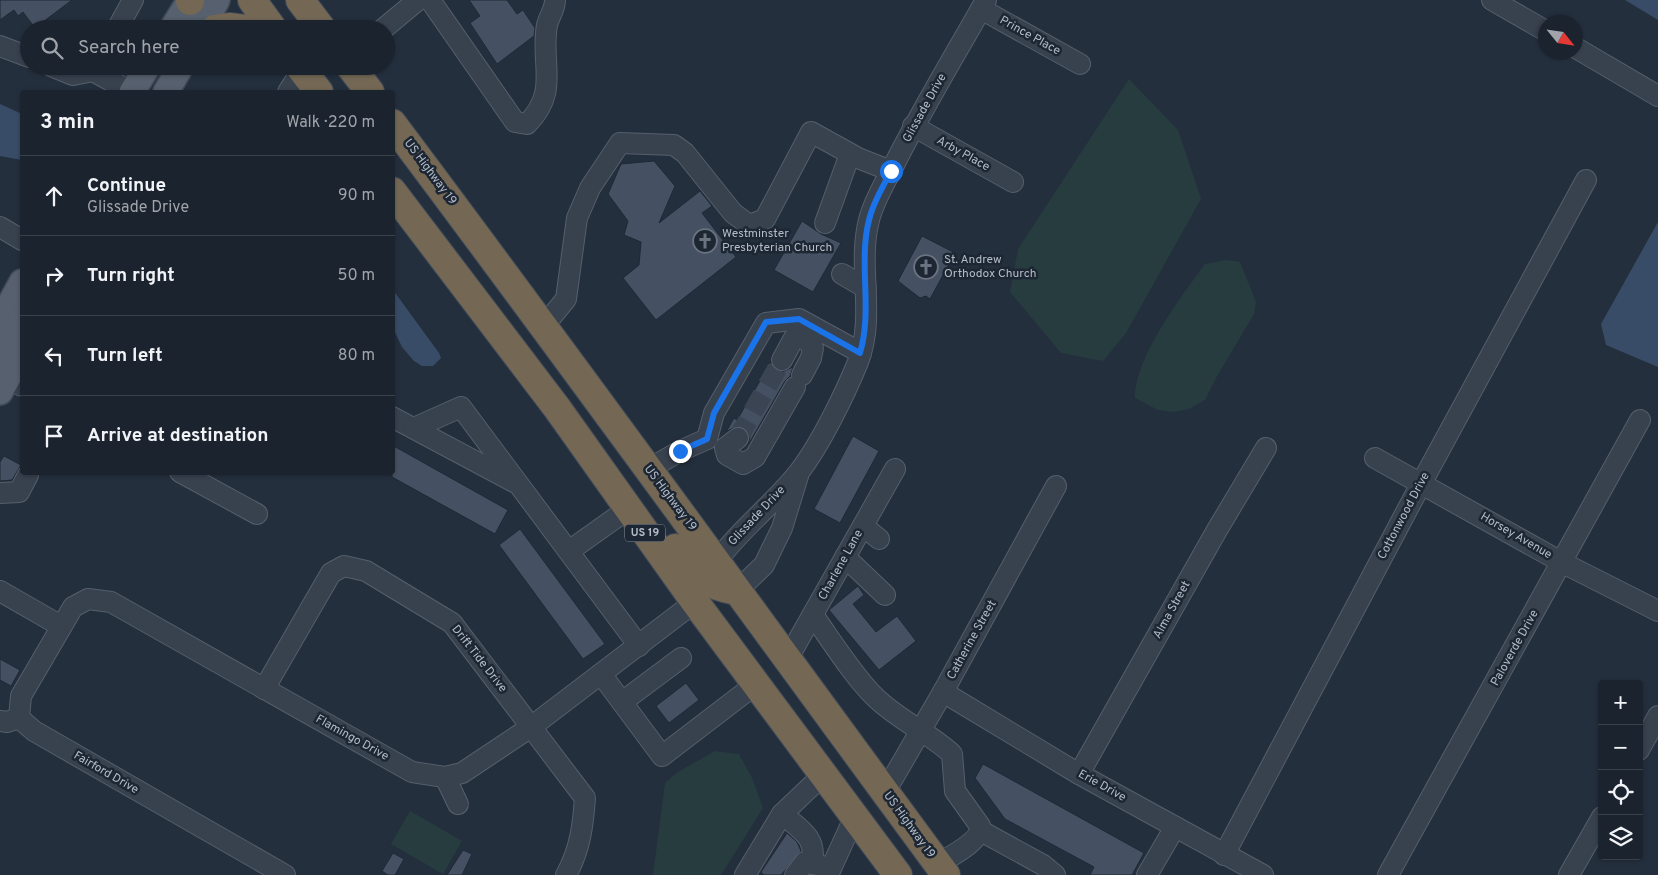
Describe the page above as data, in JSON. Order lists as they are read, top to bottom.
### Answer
{
  "streets": {
    "highway": ["US Highway 19", "US 19"],
    "street": [
      "Prince Place",
      "Glissade Drive",
      "Arby Place",
      "Cottonwood Drive",
      "Horsey Avenue",
      "Charlene Lane",
      "Alma Street",
      "Catherine Street",
      "Paloverde Drive",
      "Drift Tide Drive",
      "Flamingo Drive",
      "Fairford Drive",
      "Erie Drive"
    ]
  },
  "crossings": [
    ["Prince Place", "Glissade Drive"],
    ["Glissade Drive", "Arby Place"],
    ["Glissade Drive", "US Highway 19"],
    ["US Highway 19", "Charlene Lane"],
    ["US Highway 19", "Catherine Street"],
    ["Cottonwood Drive", "Horsey Avenue"],
    ["Cottonwood Drive", "Erie Drive"],
    ["US 19", "Flamingo Drive"],
    ["Horsey Avenue", "Paloverde Drive"],
    ["Alma Street", "Erie Drive"],
    ["Catherine Street", "Erie Drive"],
    ["Drift Tide Drive", "Flamingo Drive"],
    ["Flamingo Drive", "Fairford Drive"]
  ],
  "places": {
    "church": ["Westminster Presbyterian Church", "St. Andrew Orthodox Church"]
  },
  "north": "bottom right",
  "page": {
    "search": "Search here",
    "heading": ["3 min", "Walk · 220 m"],
    "list": [
      ["Continue", "Glissade Drive", "90 m"],
      ["Turn right", "50 m"],
      ["Turn left", "80 m"],
      "Arrive at destination"
    ],
    "map_buttons": ["+", "−"]
  }
}
